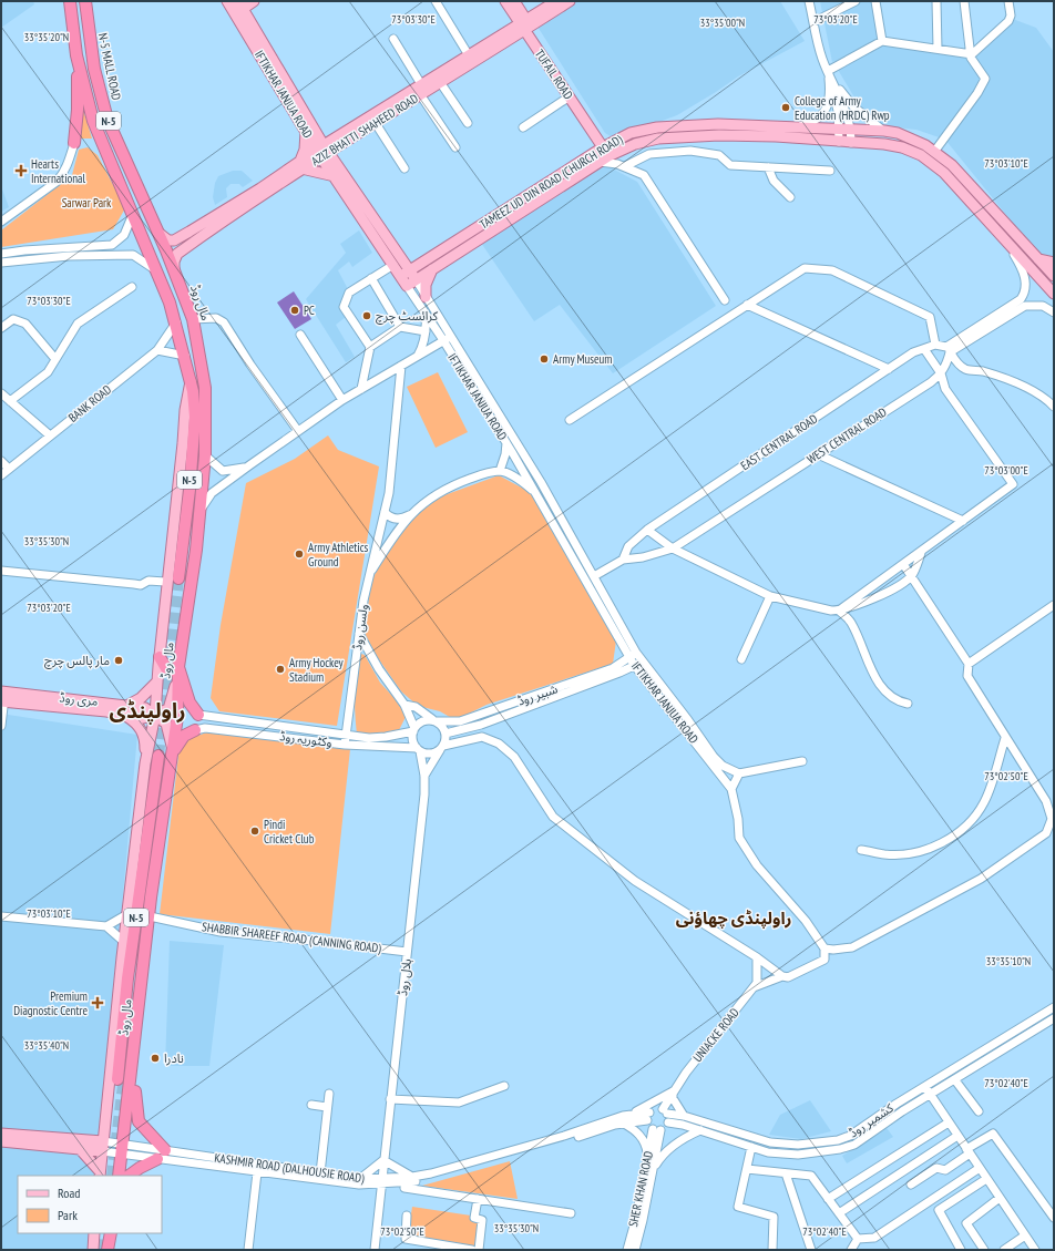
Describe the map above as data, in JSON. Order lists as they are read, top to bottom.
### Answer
{
  "streets": {
    "highway": ["N-5 MALL ROAD", "N-5", "مال روڈ"],
    "main road": [
      "TUFAIL ROAD",
      "IFTIKHAR JANJUA ROAD",
      "AZIZ BHATTI SHAHEED ROAD",
      "TAMEEZ UD DIN ROAD (CHURCH ROAD)",
      "مری روڈ",
      "KASHMIR ROAD (DALHOUSIE ROAD)"
    ],
    "street": [
      "BANK ROAD",
      "WEST CENTRAL ROAD",
      "EAST CENTRAL ROAD",
      "ولسن روڈ",
      "شبیر روڈ",
      "وکٹوریہ روڈ",
      "SHABBIR SHAREEF ROAD (CANNING ROAD)",
      "ہلال روڈ",
      "UNIACKE ROAD",
      "کشمیر روڈ",
      "SHER KHAN ROAD"
    ]
  },
  "crossings": [
    ["N-5 MALL ROAD", "AZIZ BHATTI SHAHEED ROAD"],
    ["N-5 MALL ROAD", "مال روڈ"],
    ["TUFAIL ROAD", "AZIZ BHATTI SHAHEED ROAD"],
    ["TUFAIL ROAD", "TAMEEZ UD DIN ROAD (CHURCH ROAD)"],
    ["IFTIKHAR JANJUA ROAD", "AZIZ BHATTI SHAHEED ROAD"],
    ["IFTIKHAR JANJUA ROAD", "TAMEEZ UD DIN ROAD (CHURCH ROAD)"],
    ["IFTIKHAR JANJUA ROAD", "شبیر روڈ"],
    ["N-5", "BANK ROAD"],
    ["AZIZ BHATTI SHAHEED ROAD", "مال روڈ"],
    ["مال روڈ", "SHABBIR SHAREEF ROAD (CANNING ROAD)"],
    ["مال روڈ", "KASHMIR ROAD (DALHOUSIE ROAD)"],
    ["WEST CENTRAL ROAD", "EAST CENTRAL ROAD"],
    ["ولسن روڈ", "وکٹوریہ روڈ"],
    ["شبیر روڈ", "وکٹوریہ روڈ"],
    ["شبیر روڈ", "ہلال روڈ"],
    ["وکٹوریہ روڈ", "ہلال روڈ"],
    ["SHABBIR SHAREEF ROAD (CANNING ROAD)", "ہلال روڈ"],
    ["ہلال روڈ", "KASHMIR ROAD (DALHOUSIE ROAD)"],
    ["UNIACKE ROAD", "کشمیر روڈ"],
    ["UNIACKE ROAD", "KASHMIR ROAD (DALHOUSIE ROAD)"],
    ["UNIACKE ROAD", "SHER KHAN ROAD"],
    ["کشمیر روڈ", "KASHMIR ROAD (DALHOUSIE ROAD)"],
    ["کشمیر روڈ", "SHER KHAN ROAD"],
    ["KASHMIR ROAD (DALHOUSIE ROAD)", "SHER KHAN ROAD"]
  ],
  "districts": ["راولپنڈی", "راولپنڈی چھاؤنی"],
  "parks": ["Sarwar Park"],
  "places": {
    "other": [
      "College of Army Education (HRDC) Rwp",
      "PC",
      "کرائسٹ چرچ",
      "Army Museum",
      "Army Athletics Ground",
      "مار پالس چرچ",
      "Army Hockey Stadium",
      "Pindi Cricket Club",
      "نادرا"
    ],
    "health": ["Hearts International", "Premium Diagnostic Centre"]
  },
  "legend": ["Road", "Park"],
  "coordinates": [
    "73°03'30\"E",
    "73°03'20\"E",
    "33°35'00\"N",
    "33°35'20\"N",
    "73°03'10\"E",
    "73°03'00\"E",
    "33°35'30\"N",
    "73°02'50\"E",
    "33°35'10\"N",
    "33°35'40\"N",
    "73°02'40\"E"
  ]
}
